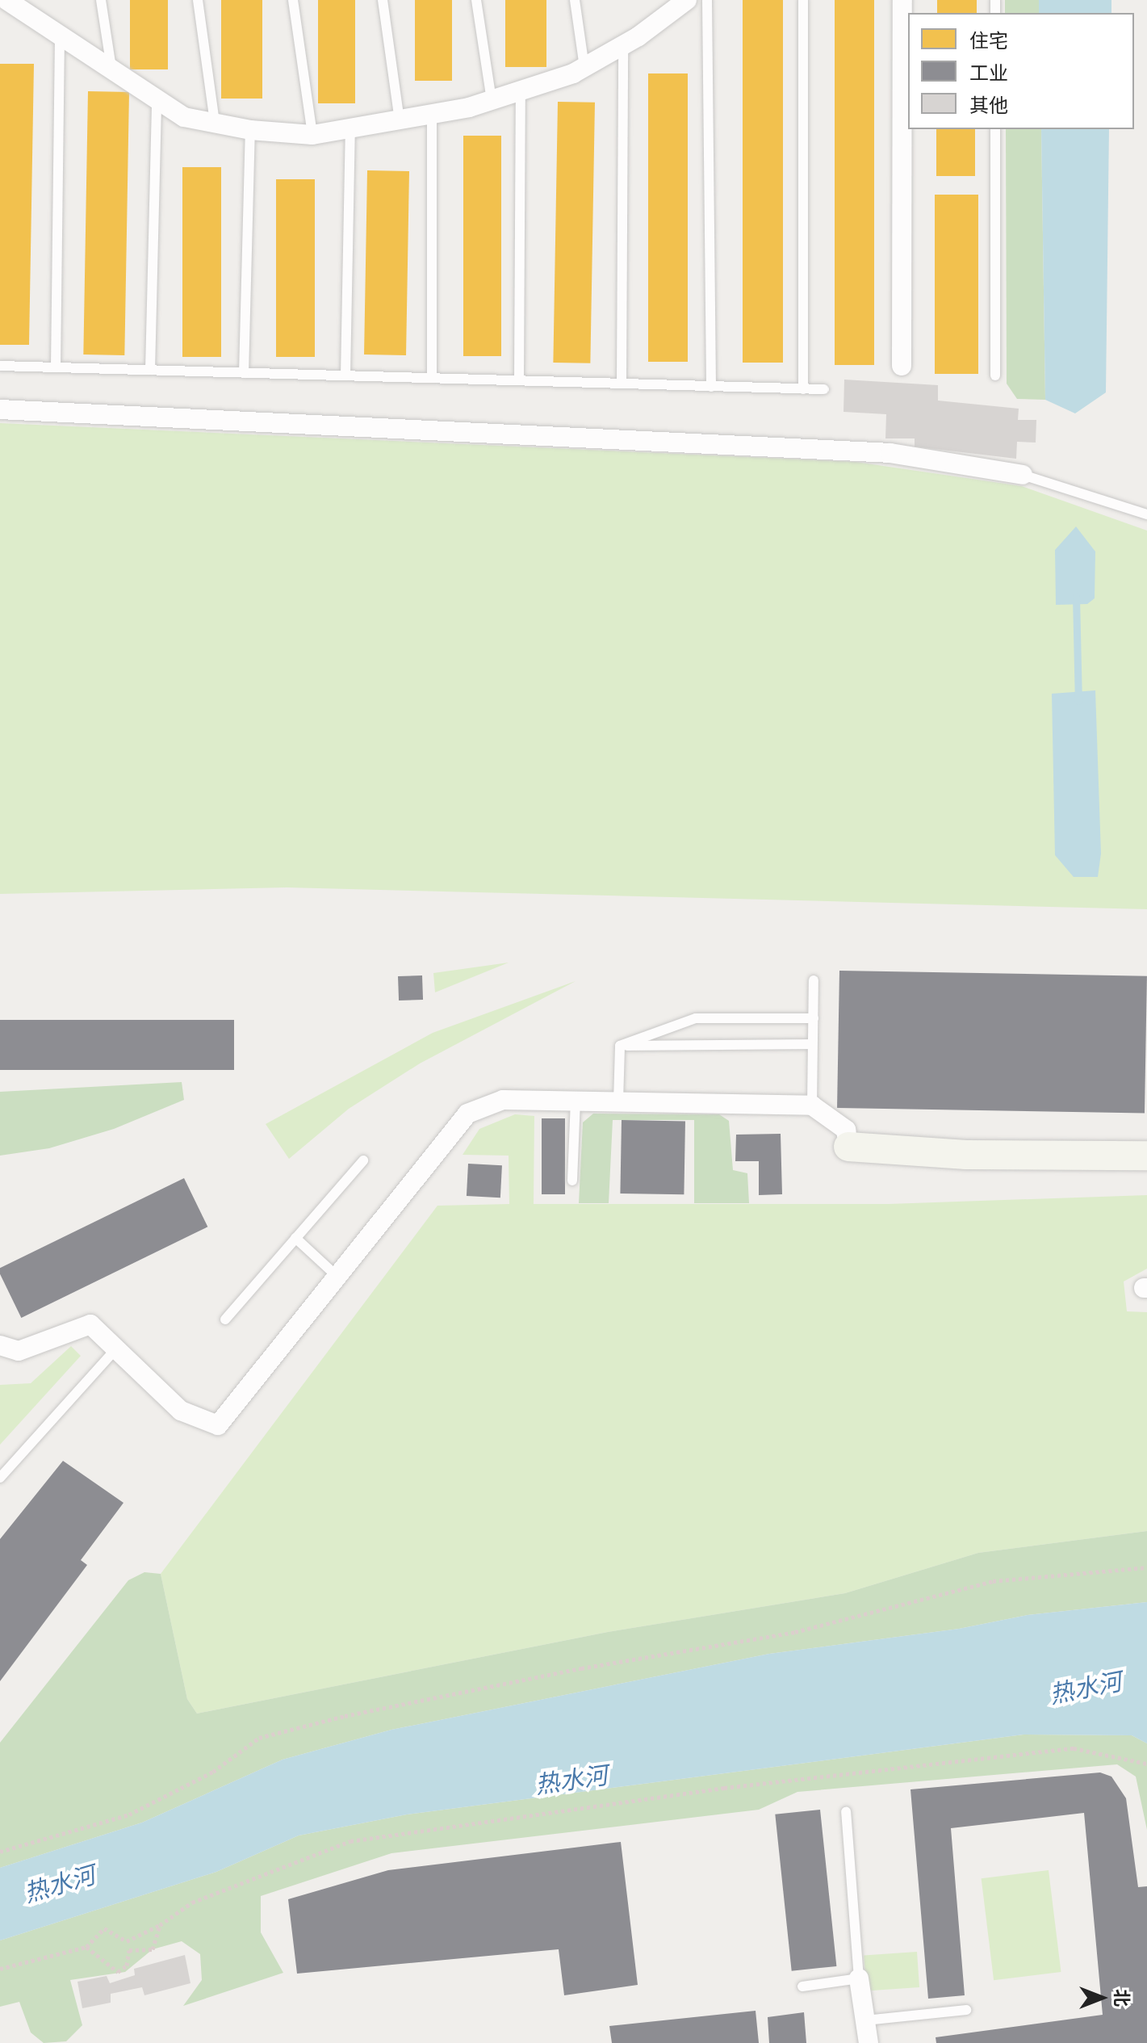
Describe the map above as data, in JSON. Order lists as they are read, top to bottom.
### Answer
{
  "water": ["热水河"],
  "legend": ["住宅", "工业", "其他"],
  "north": "right"
}
